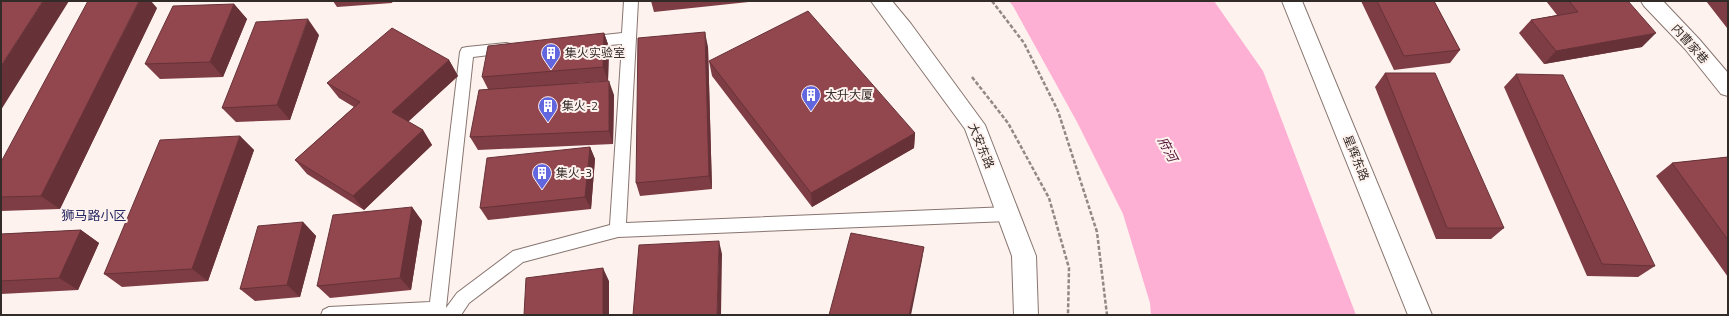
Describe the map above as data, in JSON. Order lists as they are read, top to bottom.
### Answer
{
  "streets": {
    "street": ["内曹家巷", "大安东路", "星辉东路"]
  },
  "districts": ["狮马路小区"],
  "water": ["府河"],
  "places": {
    "building": [
      "集火实验室",
      "太升大厦",
      "集火-2",
      "集火-3"
    ]
  }
}
